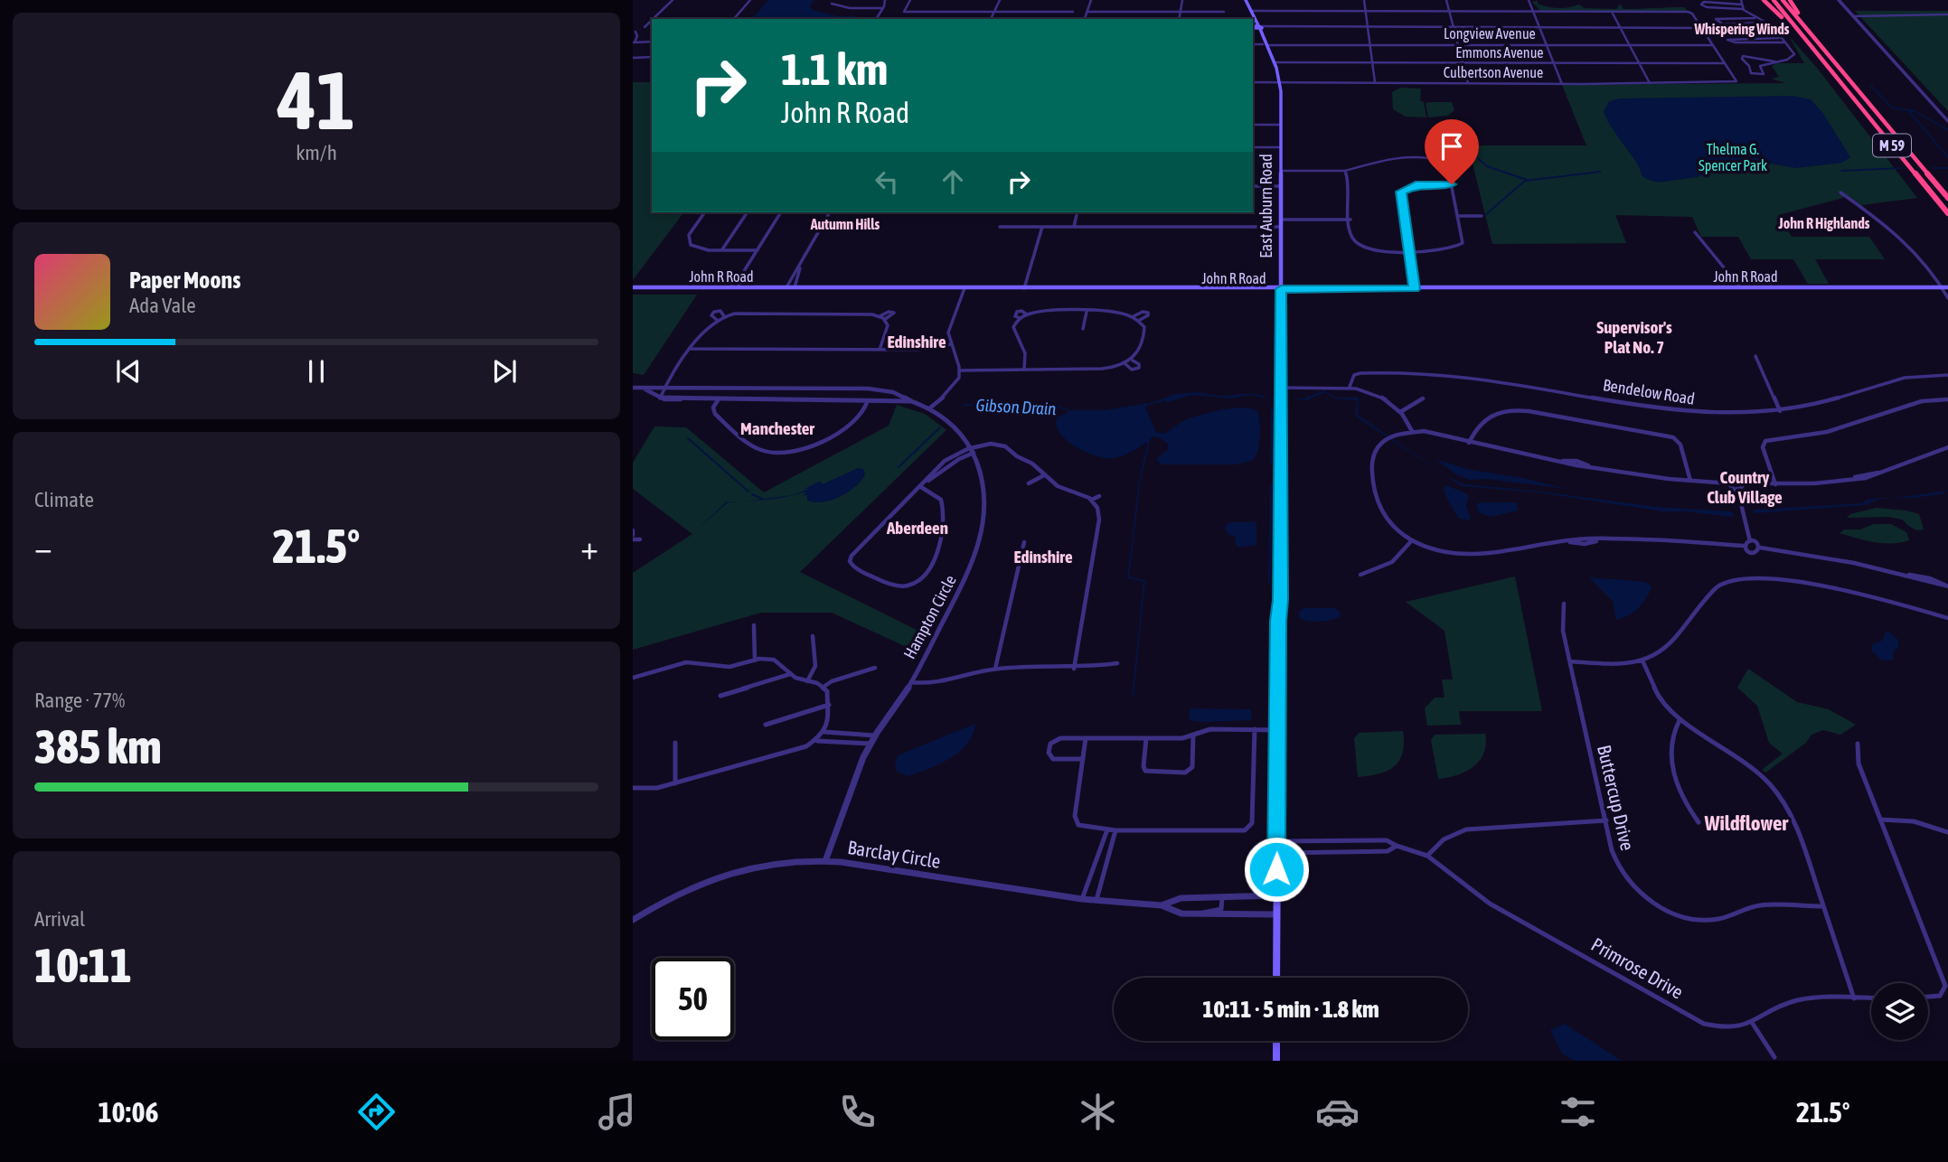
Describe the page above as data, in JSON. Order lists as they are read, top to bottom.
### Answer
{
  "streets": {
    "highway": ["M 59"],
    "main road": ["East Auburn Road", "John R Road"],
    "street": [
      "Longview Avenue",
      "Emmons Avenue",
      "Culbertson Avenue",
      "Bendelow Road",
      "Hampton Circle",
      "Buttercup Drive",
      "Barclay Circle",
      "Primrose Drive"
    ]
  },
  "crossings": [
    ["Longview Avenue", "East Auburn Road"],
    ["Emmons Avenue", "Culbertson Avenue"],
    ["Emmons Avenue", "East Auburn Road"],
    ["Culbertson Avenue", "East Auburn Road"],
    ["East Auburn Road", "John R Road"],
    ["East Auburn Road", "Barclay Circle"],
    ["East Auburn Road", "Primrose Drive"],
    ["Hampton Circle", "Barclay Circle"]
  ],
  "districts": [
    "Whispering Winds",
    "John R Highlands",
    "Autumn Hills",
    "Supervisor's Plat No. 7",
    "Edinshire",
    "Manchester",
    "Country Club Village",
    "Aberdeen",
    "Edinshire",
    "Wildflower"
  ],
  "water": ["Gibson Drain"],
  "parks": ["Thelma G. Spencer Park"],
  "page": {
    "tile": [
      ["41", "km/h"],
      "Climate",
      ["Range · 77%", "385 km"],
      ["Arrival", "10:11"]
    ],
    "turn": ["1.1 km", "John R Road"],
    "song": ["Paper Moons", "Ada Vale"],
    "heat": ["−", "21.5°", "+"],
    "limit": "50",
    "trip": "10:11 · 5 min · 1.8 km",
    "tabs": ["10:06", "21.5°"]
  }
}
